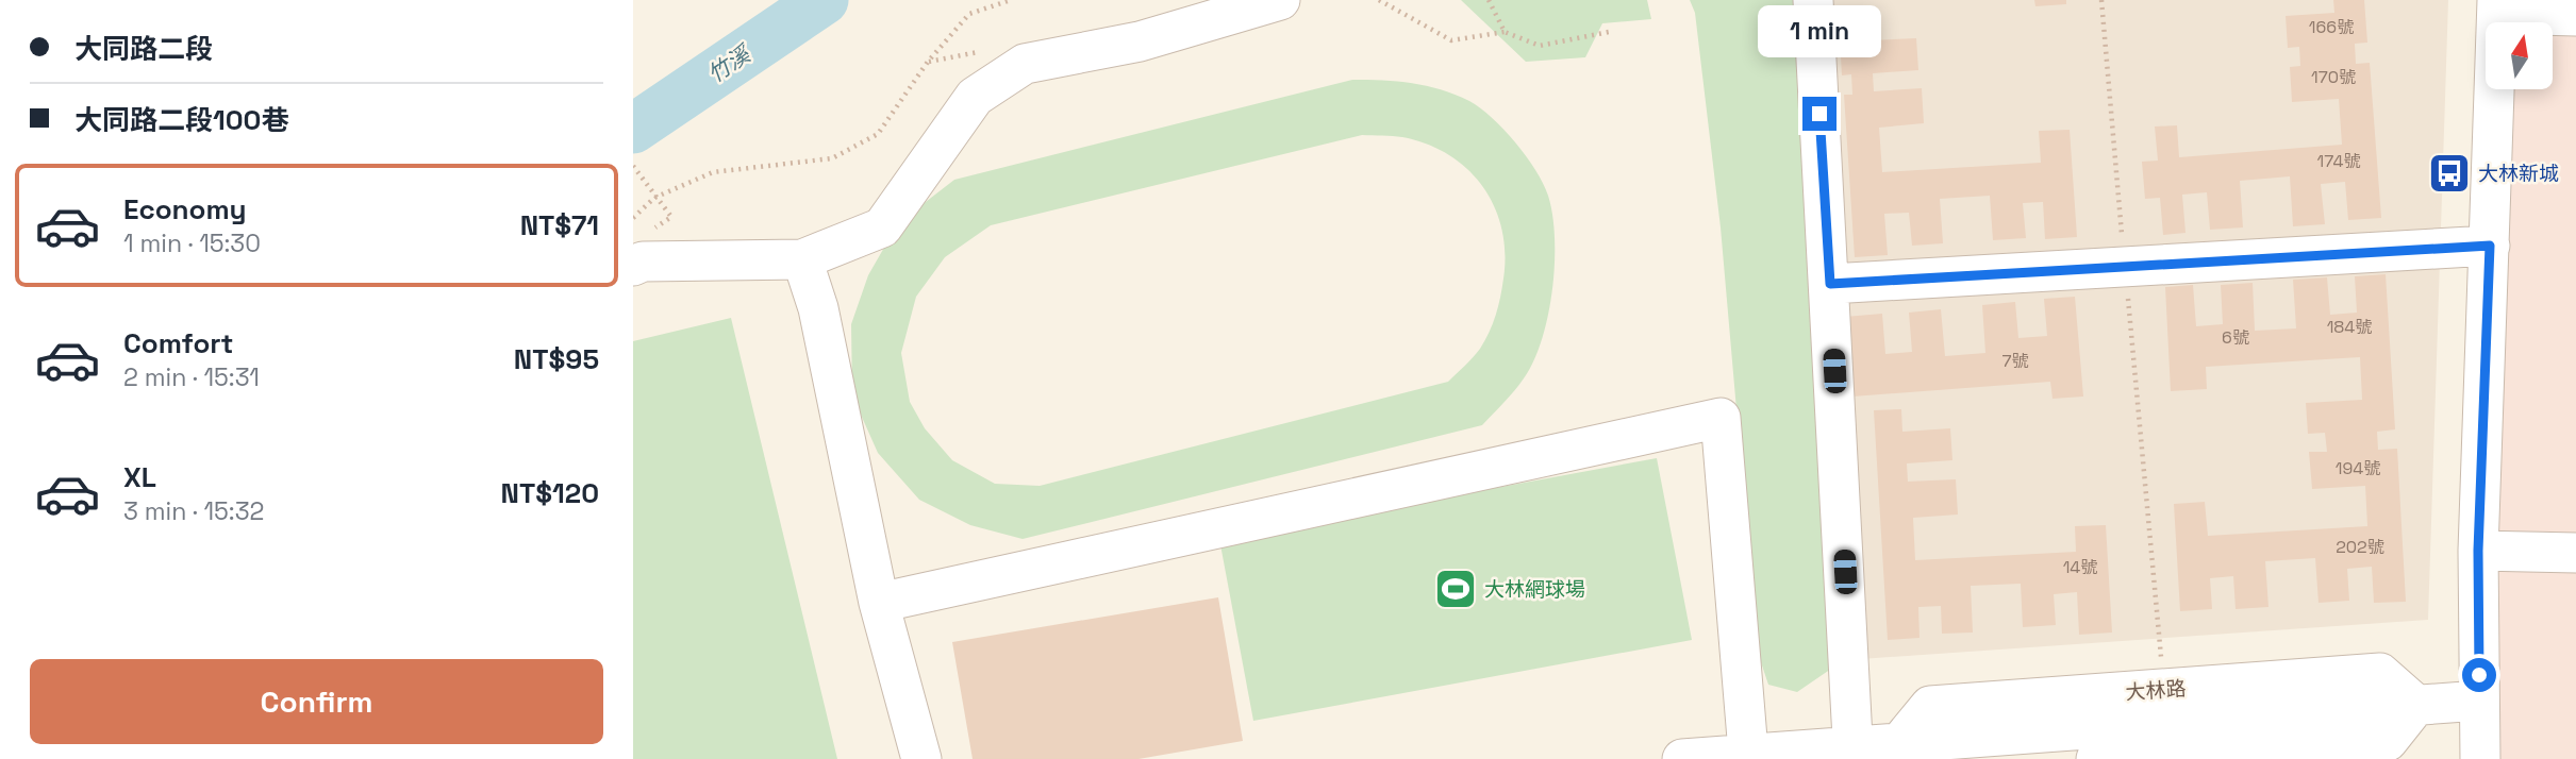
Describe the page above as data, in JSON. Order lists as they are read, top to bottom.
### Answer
{
  "streets": {
    "street": ["大林路"]
  },
  "water": ["竹溪"],
  "places": {
    "bus stop": ["大林新城"],
    "sports": ["大林網球場"]
  },
  "house_numbers": [
    "166號",
    "170號",
    "174號",
    "184號",
    "6號",
    "7號",
    "194號",
    "202號",
    "14號"
  ],
  "north": "top",
  "page": {
    "banner": ["大同路二段", "大同路二段100巷"],
    "bubble": "1 min",
    "list": [
      {
        "name": "Economy",
        "note": "1 min · 15:30",
        "value": "NT$71"
      },
      {
        "name": "Comfort",
        "note": "2 min · 15:31",
        "value": "NT$95"
      },
      {
        "name": "XL",
        "note": "3 min · 15:32",
        "value": "NT$120"
      }
    ],
    "buttons": "Confirm"
  }
}
